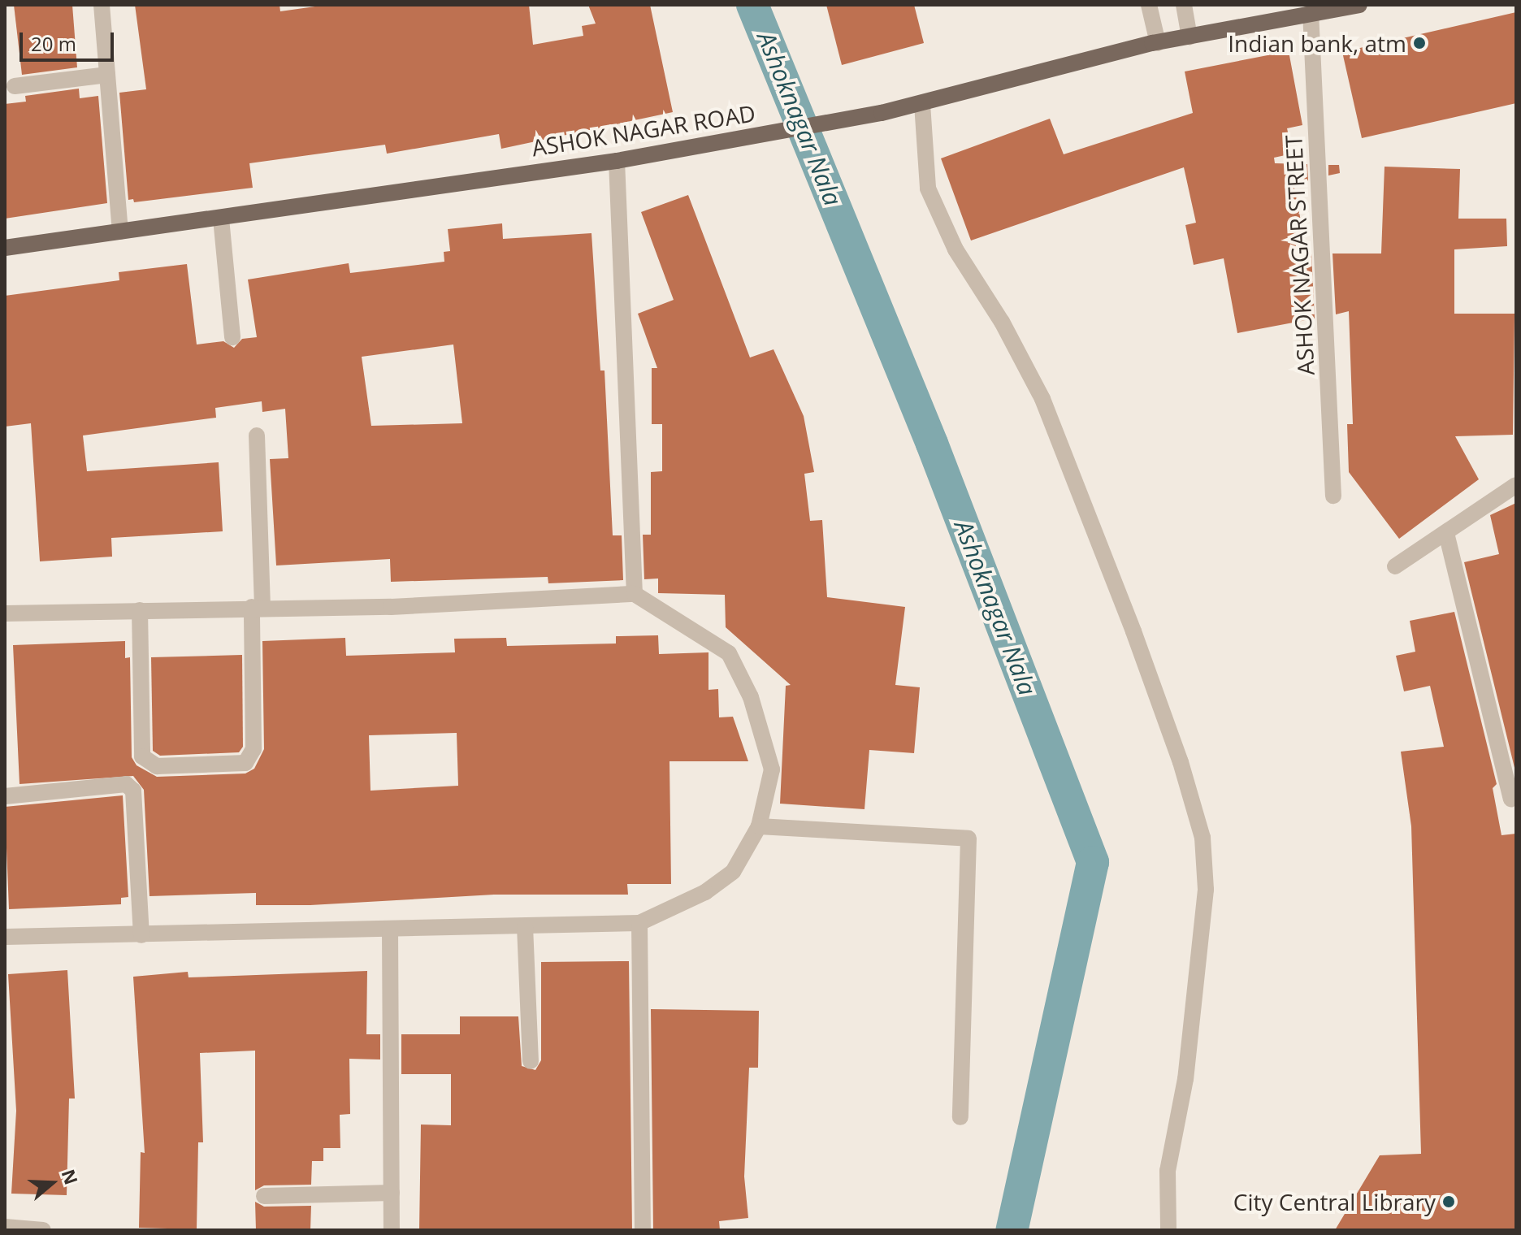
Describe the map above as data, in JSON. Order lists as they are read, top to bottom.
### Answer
{
  "streets": {
    "main road": ["ASHOK NAGAR ROAD"],
    "street": ["ASHOK NAGAR STREET"]
  },
  "crossings": [
    ["ASHOK NAGAR ROAD", "ASHOK NAGAR STREET"]
  ],
  "water": ["Ashoknagar Nala"],
  "places": ["Indian bank, atm", "City Central Library"],
  "scale_bar": "20 m",
  "north": "right"
}
